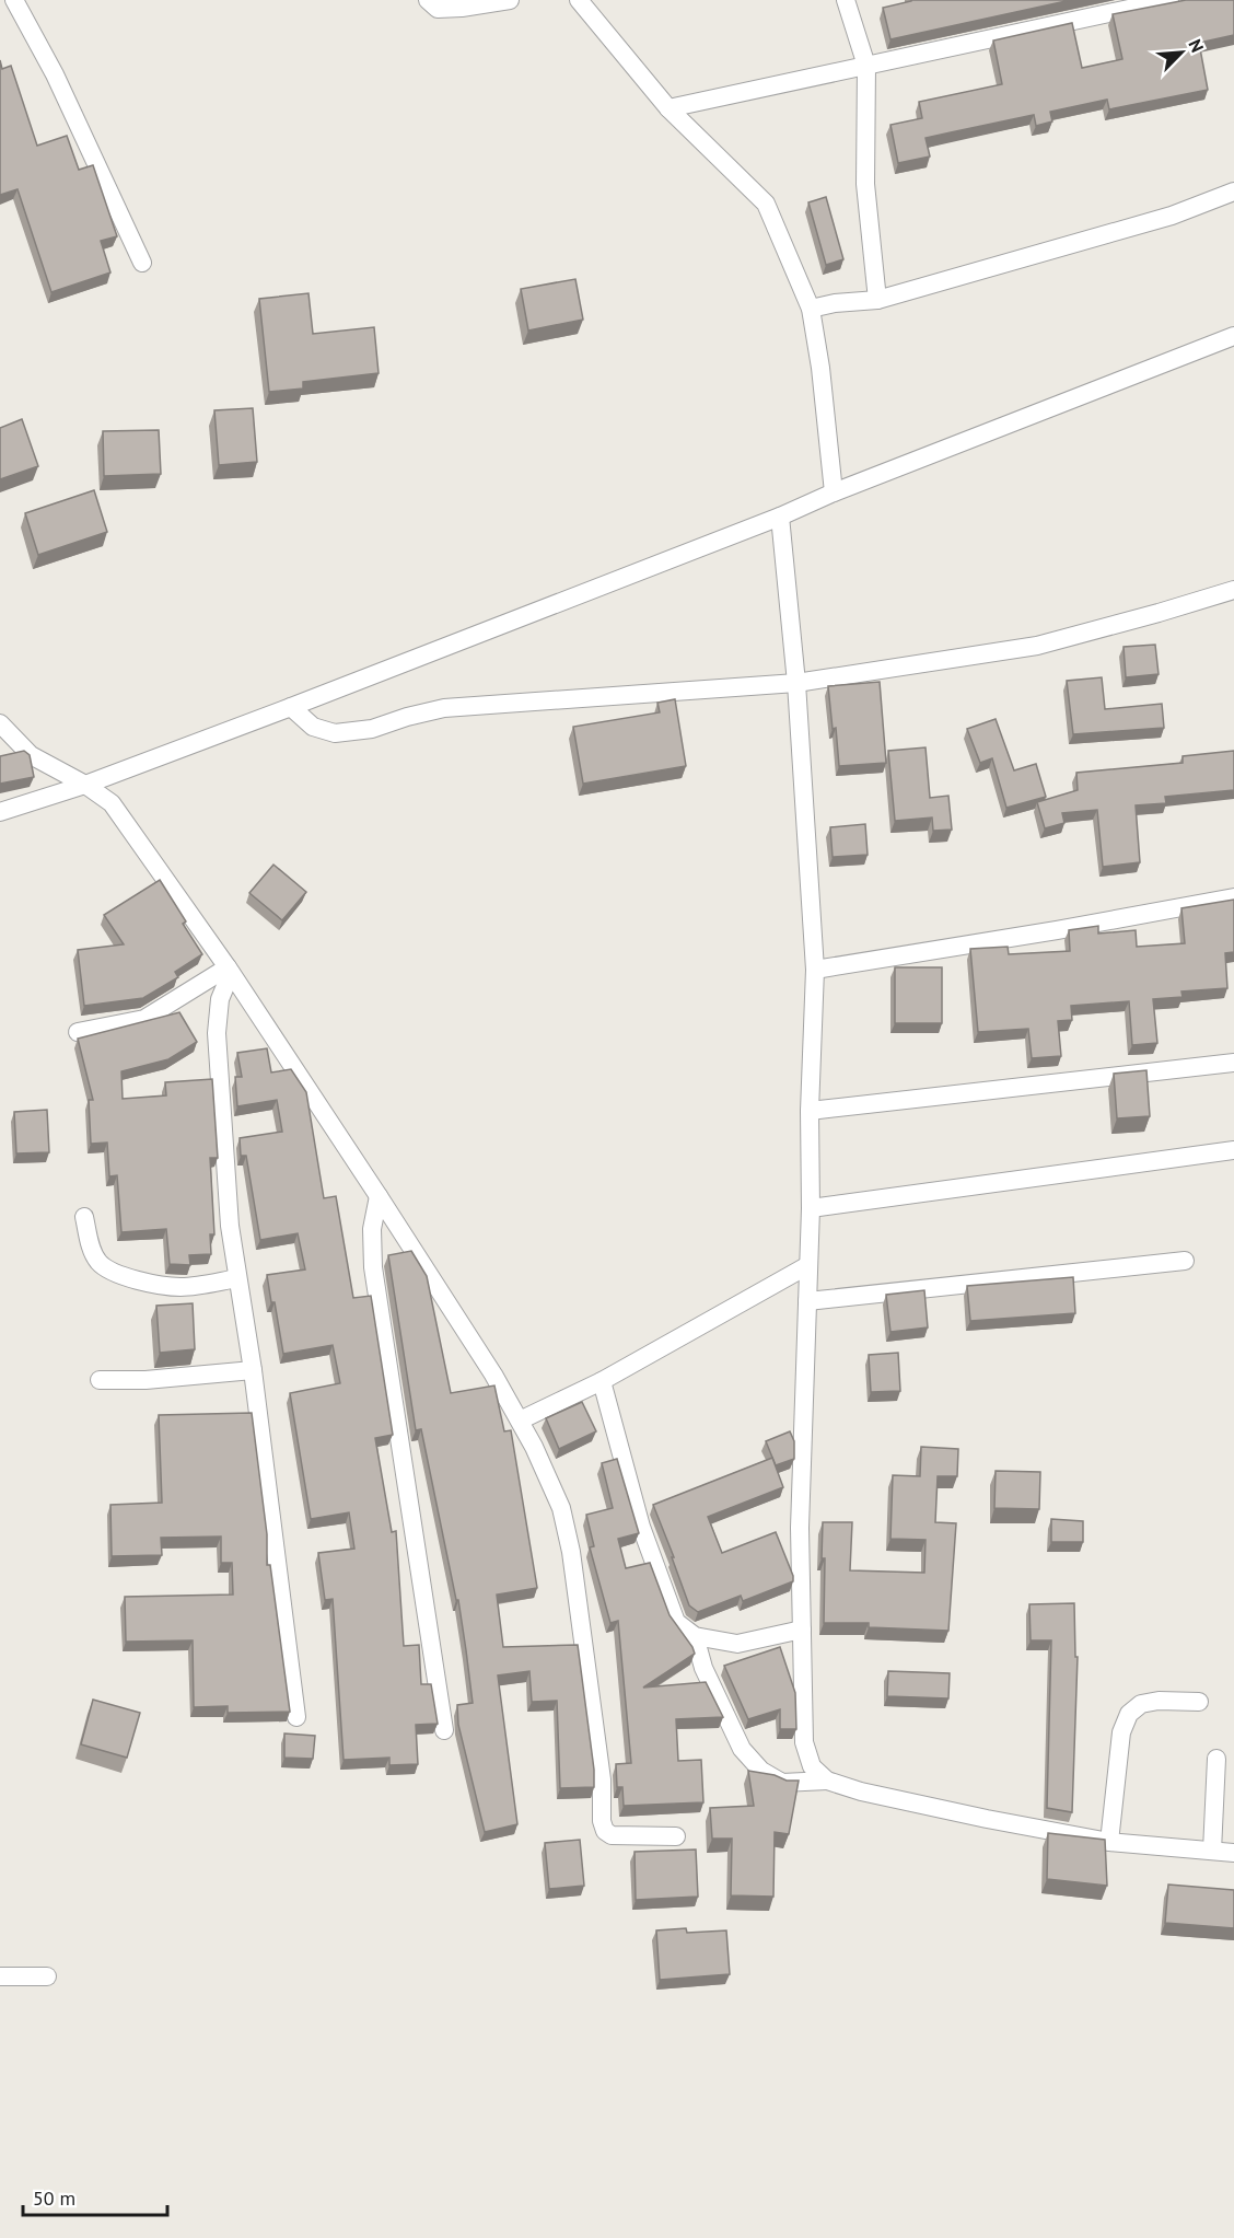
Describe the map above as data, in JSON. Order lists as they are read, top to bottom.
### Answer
{
  "scale_bar": "50 m",
  "north": "top right"
}
